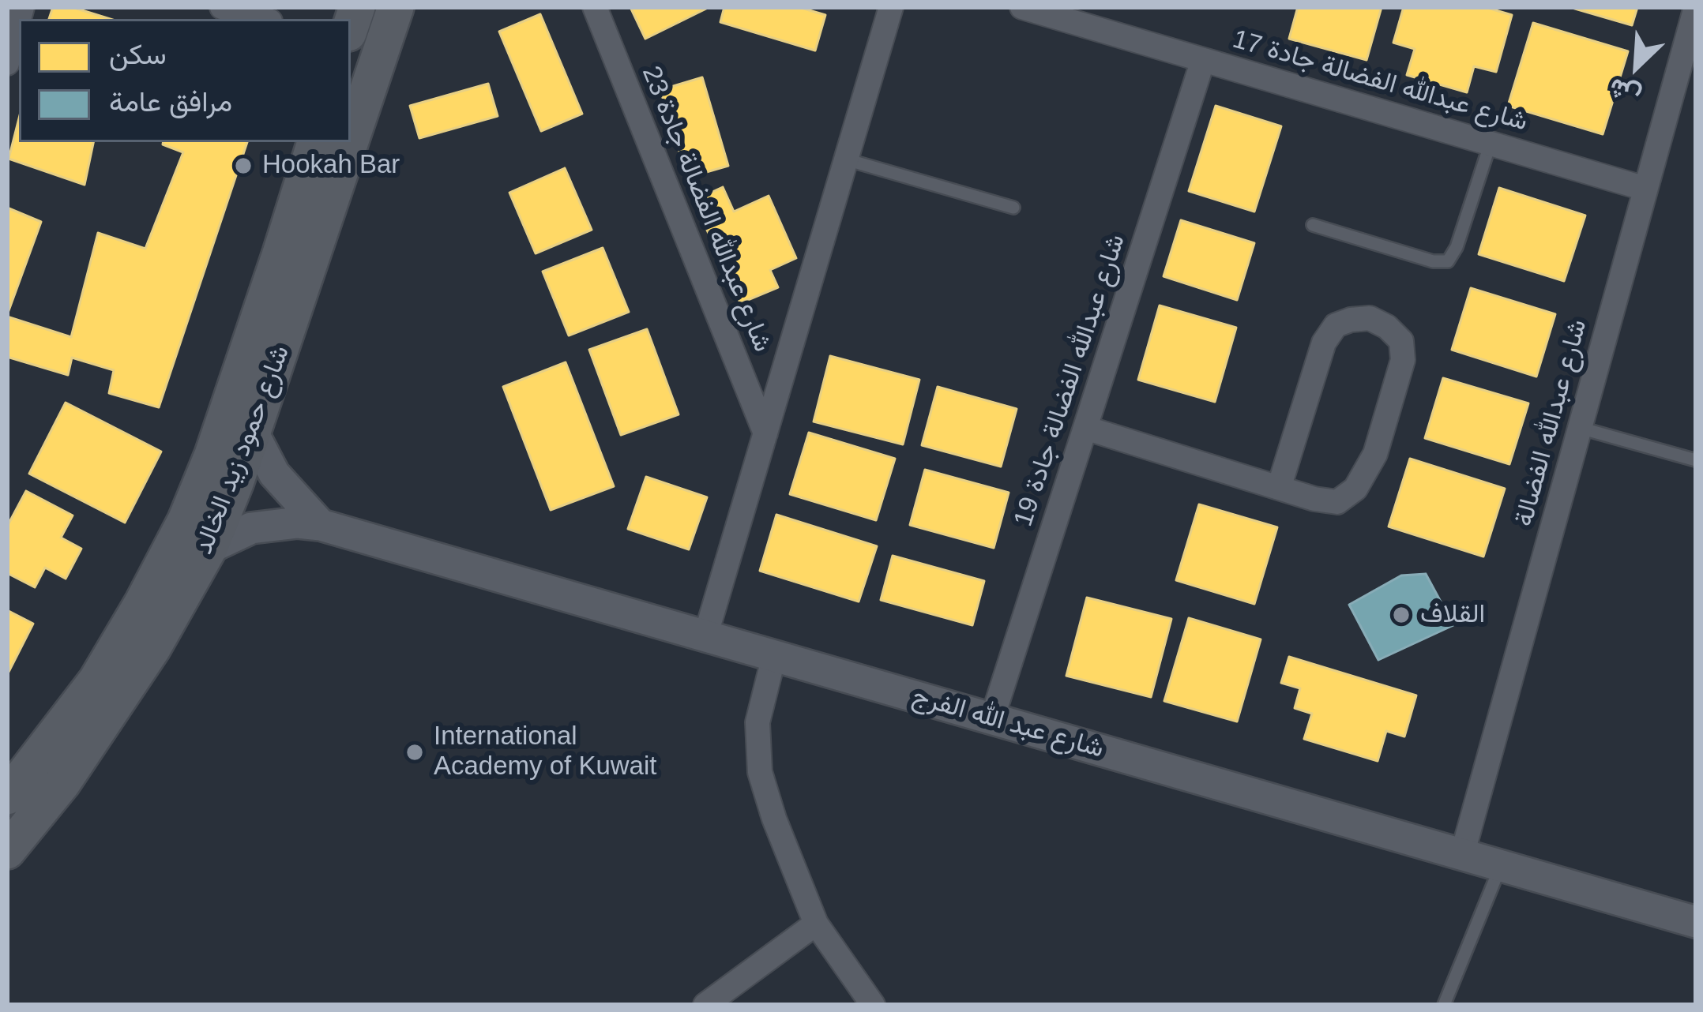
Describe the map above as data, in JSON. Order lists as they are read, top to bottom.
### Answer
{
  "streets": {
    "main road": ["شارع حمود زيد الخالد"],
    "street": [
      "شارع عبدالله الفضالة جادة 17",
      "شارع عبدالله الفضالة جادة 23",
      "شارع عبدالله الفضالة جادة 19",
      "شارع عبدالله الفضالة",
      "شارع عبد الله الفرج"
    ]
  },
  "crossings": [
    ["شارع عبدالله الفضالة جادة 17", "شارع عبدالله الفضالة جادة 19"],
    ["شارع عبدالله الفضالة جادة 17", "شارع عبدالله الفضالة"],
    ["شارع عبدالله الفضالة جادة 23", "شارع عبد الله الفرج"],
    ["شارع عبدالله الفضالة جادة 19", "شارع عبد الله الفرج"],
    ["شارع عبدالله الفضالة", "شارع عبد الله الفرج"],
    ["شارع حمود زيد الخالد", "شارع عبد الله الفرج"]
  ],
  "places": ["Hookah Bar", "القلاف", "International Academy of Kuwait"],
  "legend": ["سكن", "مرافق عامة"],
  "north": "bottom left"
}
